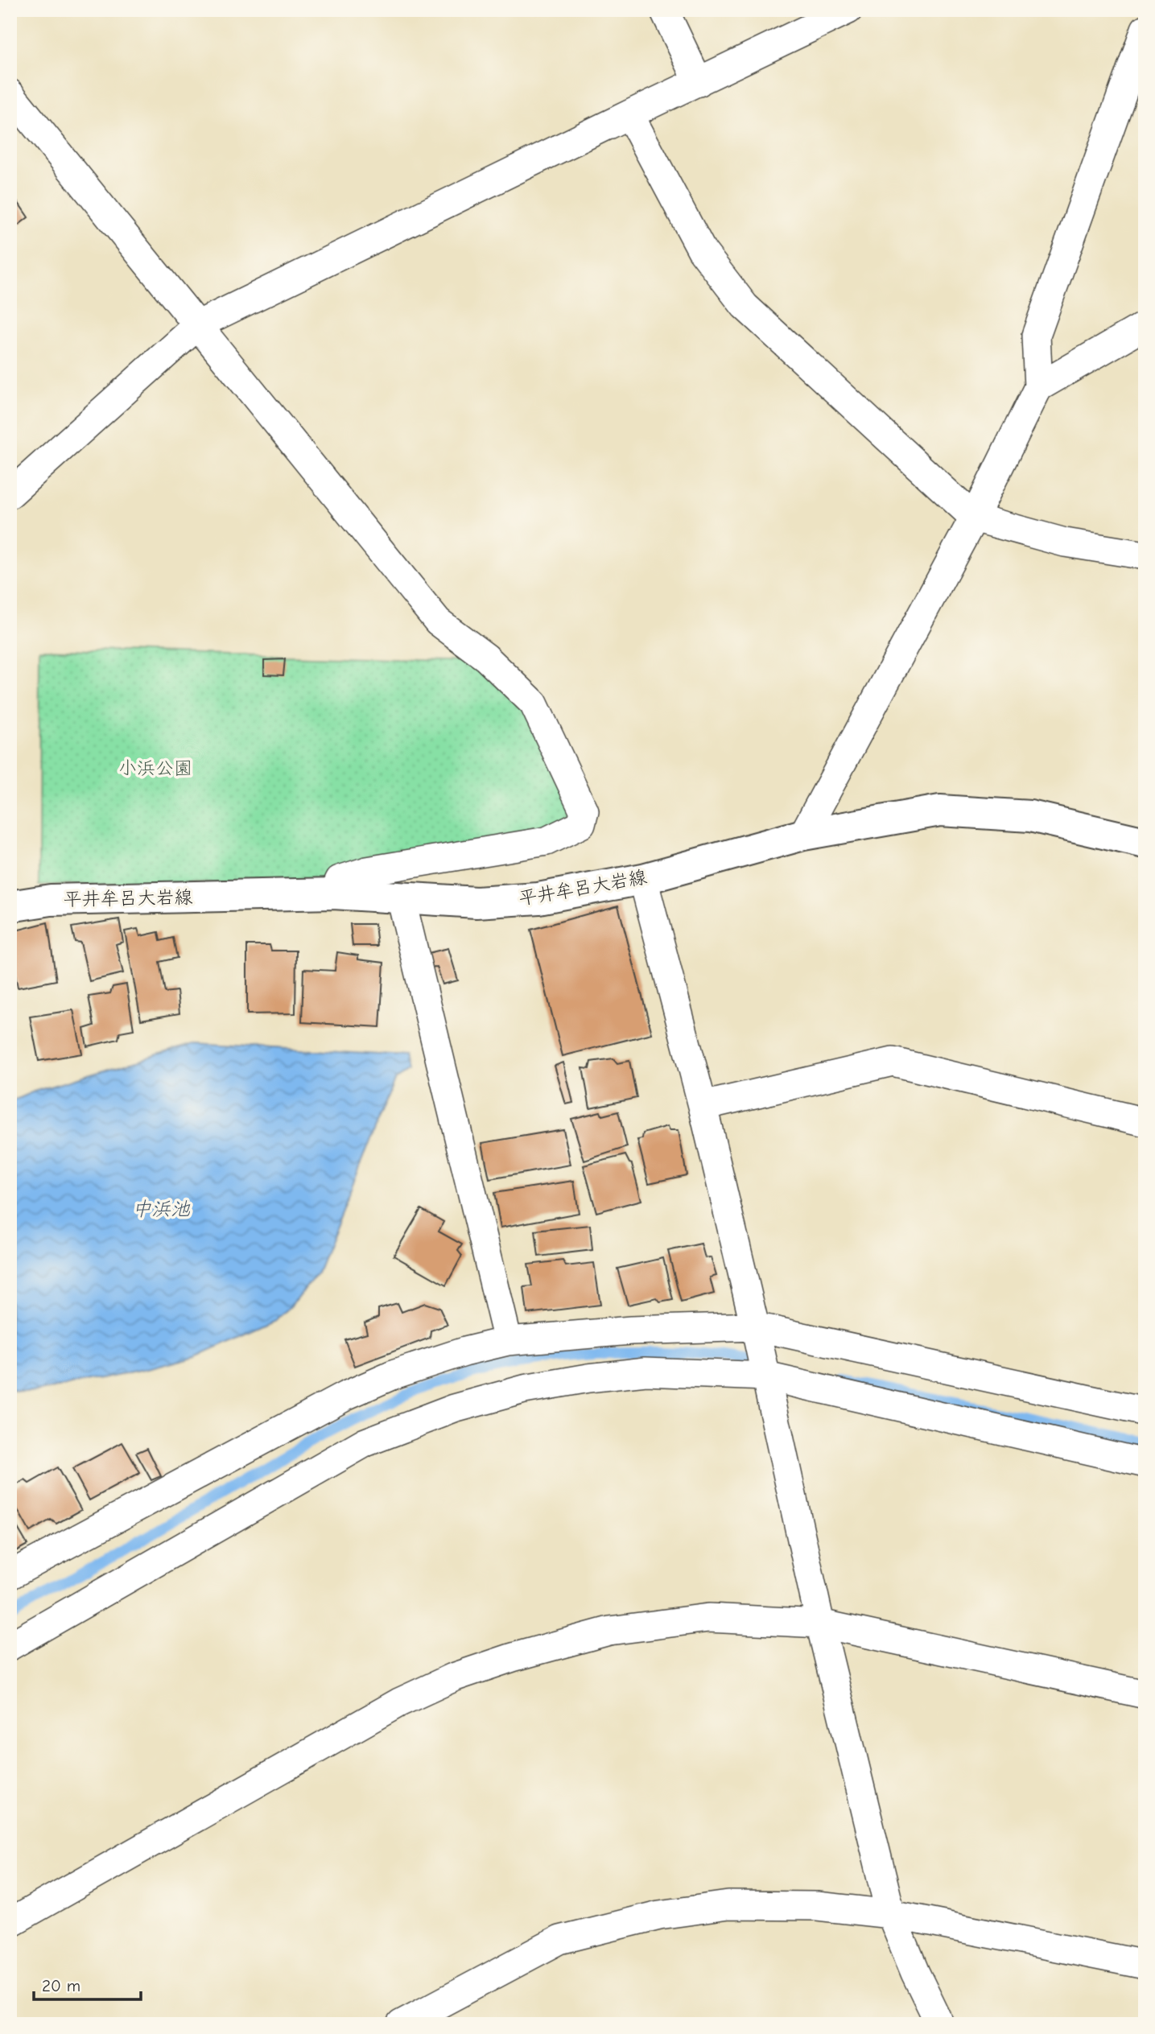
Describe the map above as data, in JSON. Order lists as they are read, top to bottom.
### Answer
{
  "streets": {
    "main road": ["平井牟呂大岩線"]
  },
  "water": ["中浜池"],
  "parks": ["小浜公園"],
  "scale_bar": "20 m"
}
